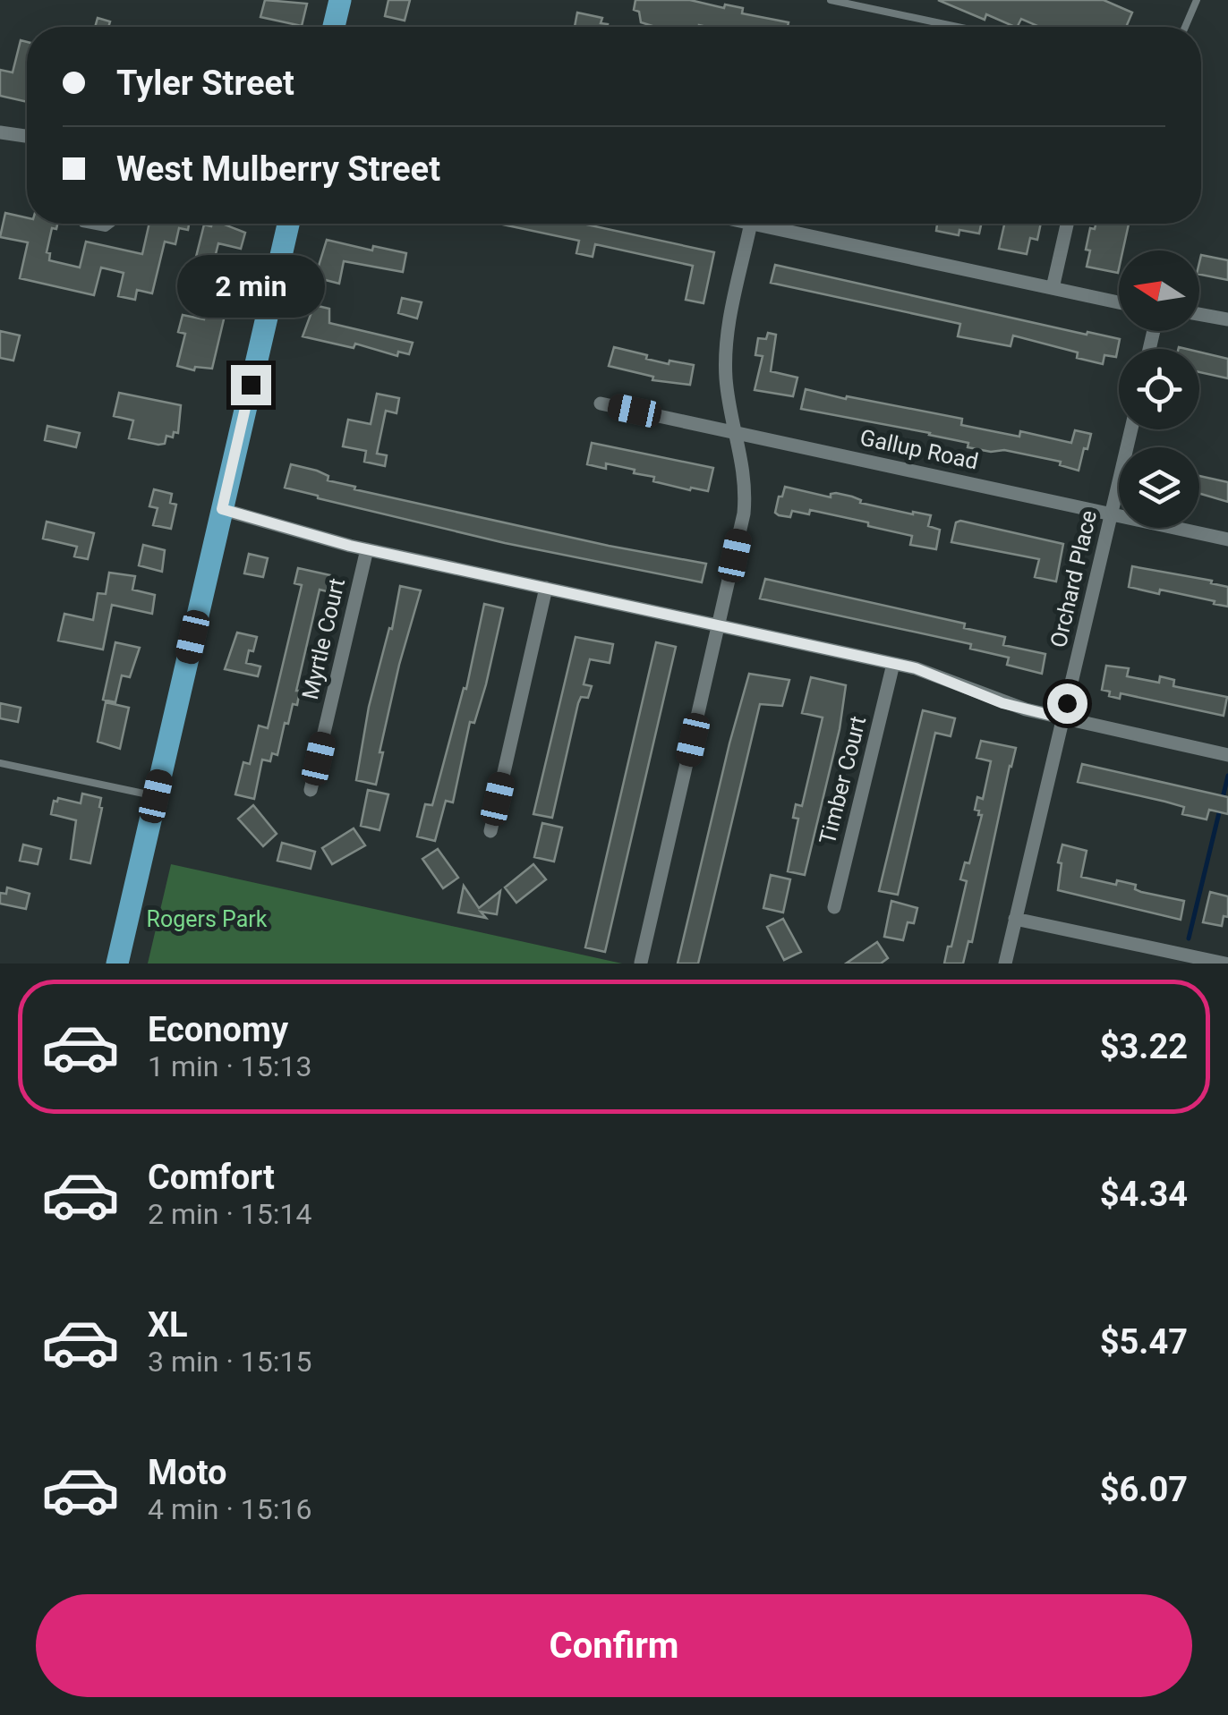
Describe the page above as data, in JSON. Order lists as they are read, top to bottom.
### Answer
{
  "streets": {
    "street": [
      "Gallup Road",
      "Orchard Place",
      "Myrtle Court",
      "Timber Court"
    ]
  },
  "crossings": [
    ["Gallup Road", "Orchard Place"]
  ],
  "parks": ["Rogers Park"],
  "north": "left",
  "page": {
    "banner": ["Tyler Street", "West Mulberry Street"],
    "bubble": "2 min",
    "list": [
      {
        "name": "Economy",
        "note": "1 min · 15:13",
        "value": "$3.22"
      },
      {
        "name": "Comfort",
        "note": "2 min · 15:14",
        "value": "$4.34"
      },
      {
        "name": "XL",
        "note": "3 min · 15:15",
        "value": "$5.47"
      },
      {
        "name": "Moto",
        "note": "4 min · 15:16",
        "value": "$6.07"
      }
    ],
    "buttons": "Confirm"
  }
}
